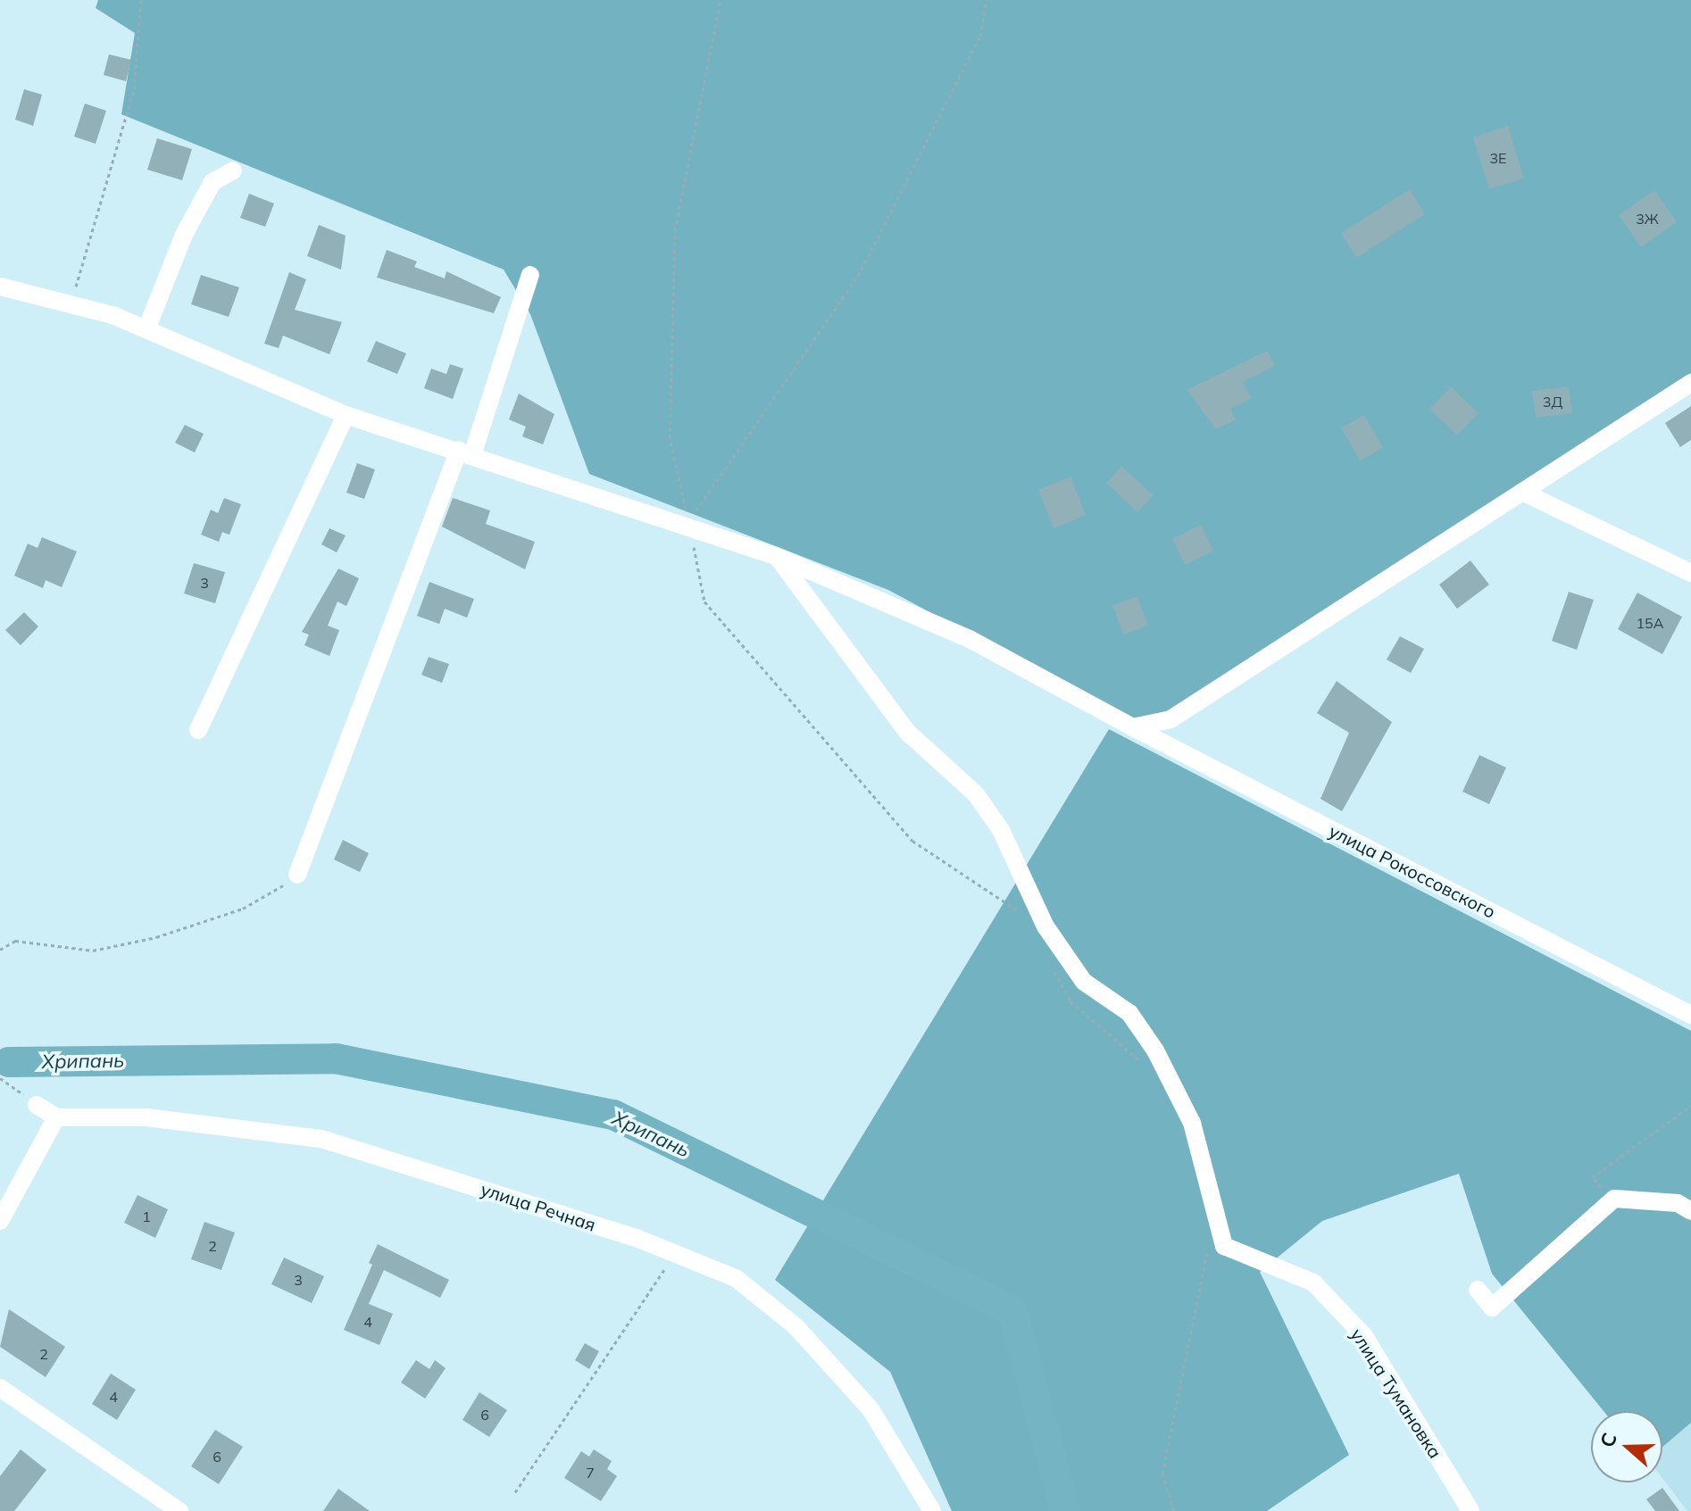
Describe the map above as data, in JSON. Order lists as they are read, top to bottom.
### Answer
{
  "streets": {
    "street": ["улица Рокоссовского", "улица Речная", "улица Тумановка"]
  },
  "crossings": [
    ["улица Рокоссовского", "улица Тумановка"]
  ],
  "water": ["Хрипань"],
  "house_numbers": [
    "3Е",
    "3Ж",
    "3Д",
    "3",
    "15А",
    "1",
    "2",
    "3",
    "4",
    "2",
    "4",
    "6",
    "6",
    "7"
  ],
  "north": "left"
}
